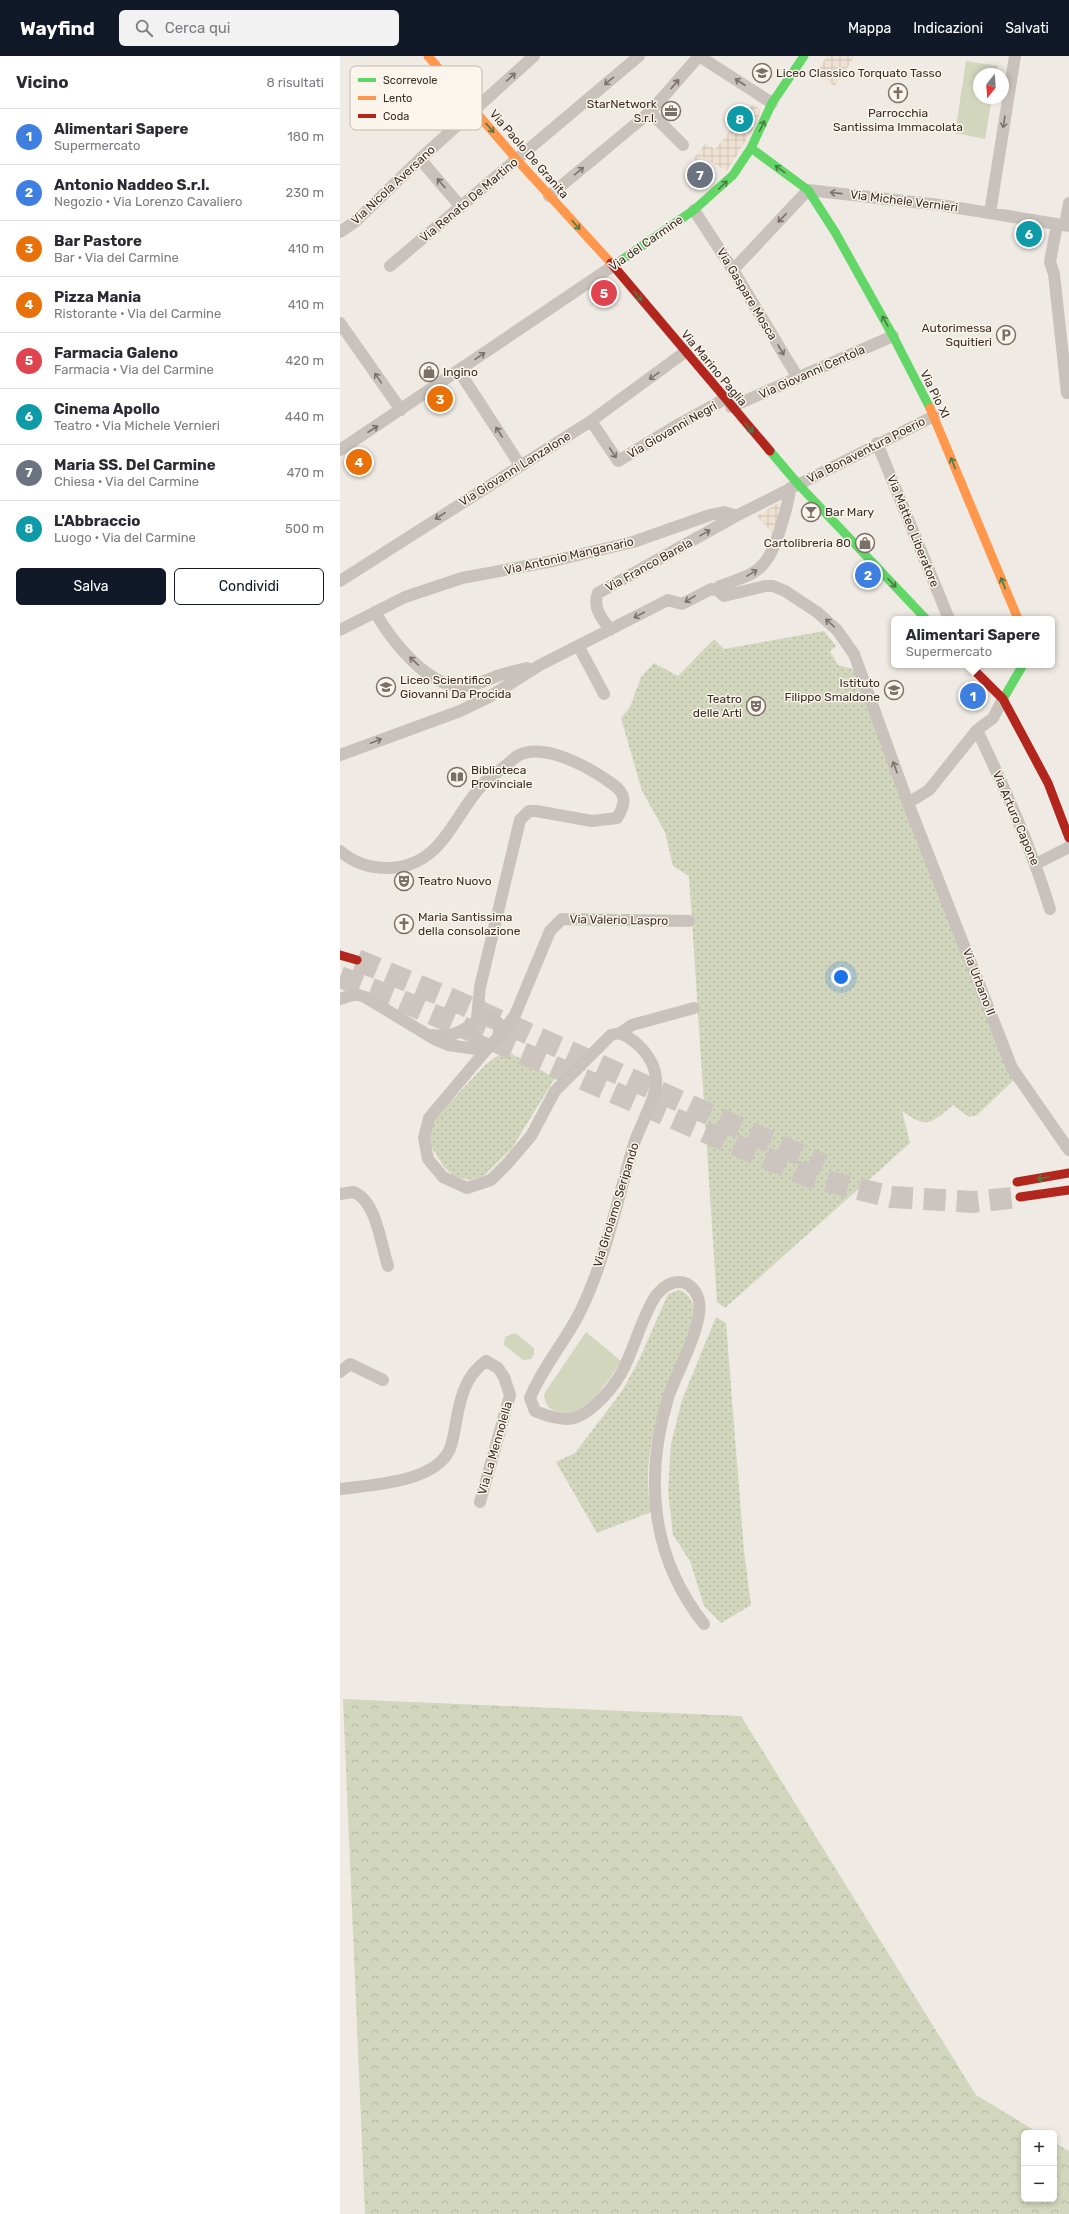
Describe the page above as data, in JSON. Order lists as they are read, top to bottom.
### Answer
{
  "streets": {
    "main road": [
      "Via Paolo De Granita",
      "Via Michele Vernieri",
      "Via del Carmine",
      "Via Marino Paglia",
      "Via Pio XI"
    ],
    "street": [
      "Via Nicola Aversano",
      "Via Renato De Martino",
      "Via Gaspare Mosca",
      "Via Giovanni Centola",
      "Via Giovanni Negri",
      "Via Bonaventura Poerio",
      "Via Giovanni Lanzalone",
      "Via Matteo Liberatore",
      "Via Antonio Manganario",
      "Via Franco Barela",
      "Via Arturo Capone",
      "Via Valerio Laspro",
      "Via Urbano II",
      "Via Girolamo Seripando",
      "Via La Mennolella"
    ]
  },
  "crossings": [
    ["Via Paolo De Granita", "Via Renato De Martino"],
    ["Via Paolo De Granita", "Via del Carmine"],
    ["Via Paolo De Granita", "Via Marino Paglia"],
    ["Via Michele Vernieri", "Via del Carmine"],
    ["Via Michele Vernieri", "Via Pio XI"],
    ["Via del Carmine", "Via Gaspare Mosca"],
    ["Via del Carmine", "Via Marino Paglia"],
    ["Via Gaspare Mosca", "Via Giovanni Centola"],
    ["Via Marino Paglia", "Via Giovanni Centola"],
    ["Via Marino Paglia", "Via Giovanni Negri"],
    ["Via Marino Paglia", "Via Bonaventura Poerio"],
    ["Via Marino Paglia", "Via Giovanni Lanzalone"],
    ["Via Giovanni Centola", "Via Pio XI"],
    ["Via Giovanni Centola", "Via Giovanni Negri"],
    ["Via Pio XI", "Via Bonaventura Poerio"],
    ["Via Giovanni Negri", "Via Giovanni Lanzalone"],
    ["Via Bonaventura Poerio", "Via Matteo Liberatore"],
    ["Via Antonio Manganario", "Via Franco Barela"]
  ],
  "one_way": [
    "Via Paolo De Granita",
    "Via Michele Vernieri",
    "Via del Carmine",
    "Via Gaspare Mosca",
    "Via Marino Paglia",
    "Via Pio XI",
    "Via Giovanni Lanzalone",
    "Via Urbano II"
  ],
  "places": {
    "school or university": ["Liceo Classico Torquato Tasso", "Liceo Scientifico Giovanni Da Procida", "Istituto Filippo Smaldone"],
    "church": ["Parrocchia Santissima Immacolata", "Maria Santissima della consolazione"],
    "office": ["StarNetwork S.r.l."],
    "parking": ["Autorimessa Squitieri"],
    "shop": ["Ingino", "Cartolibreria 80"],
    "bar": ["Bar Mary"],
    "theatre": ["Teatro delle Arti", "Teatro Nuovo"],
    "library": ["Biblioteca Provinciale"]
  },
  "legend": ["Scorrevole", "Lento", "Coda"],
  "north": "bottom",
  "page": {
    "header": "Wayfind",
    "search": "Cerca qui",
    "nav": ["Mappa", "Indicazioni", "Salvati"],
    "heading": ["Vicino", "8 risultati"],
    "pins": [
      "8",
      "7",
      "6",
      "5",
      "3",
      "4",
      "2",
      "1"
    ],
    "list": [
      {
        "mark": "1",
        "name": "Alimentari Sapere",
        "note": "Supermercato",
        "value": "180 m"
      },
      {
        "mark": "2",
        "name": "Antonio Naddeo S.r.l.",
        "note": "Negozio · Via Lorenzo Cavaliero",
        "value": "230 m"
      },
      {
        "mark": "3",
        "name": "Bar Pastore",
        "note": "Bar · Via del Carmine",
        "value": "410 m"
      },
      {
        "mark": "4",
        "name": "Pizza Mania",
        "note": "Ristorante · Via del Carmine",
        "value": "410 m"
      },
      {
        "mark": "5",
        "name": "Farmacia Galeno",
        "note": "Farmacia · Via del Carmine",
        "value": "420 m"
      },
      {
        "mark": "6",
        "name": "Cinema Apollo",
        "note": "Teatro · Via Michele Vernieri",
        "value": "440 m"
      },
      {
        "mark": "7",
        "name": "Maria SS. Del Carmine",
        "note": "Chiesa · Via del Carmine",
        "value": "470 m"
      },
      {
        "mark": "8",
        "name": "L'Abbraccio",
        "note": "Luogo · Via del Carmine",
        "value": "500 m"
      }
    ],
    "buttons": ["Salva", "Condividi"],
    "popup": ["Alimentari Sapere", "Supermercato"],
    "map_buttons": ["+", "−"]
  }
}
